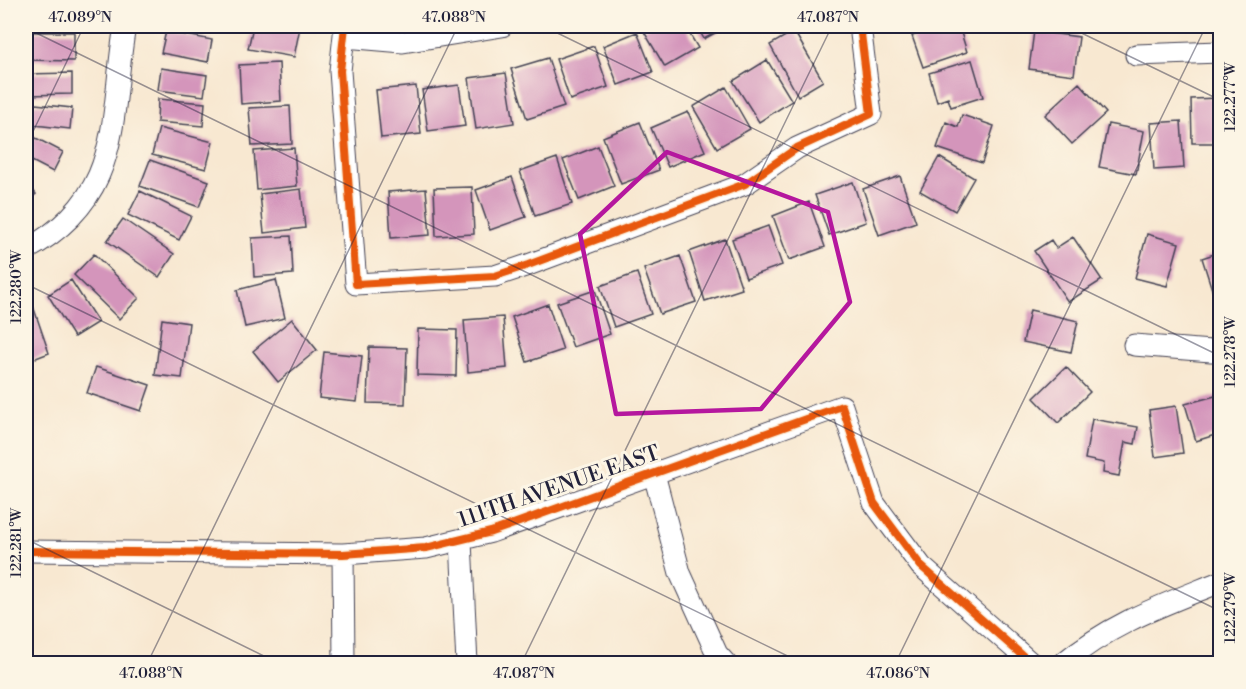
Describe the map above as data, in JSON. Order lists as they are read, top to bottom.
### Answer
{
  "streets": {
    "street": ["111TH AVENUE EAST"]
  },
  "coordinates": [
    "47.089°N",
    "47.088°N",
    "47.087°N",
    "122.277°W",
    "122.280°W",
    "122.278°W",
    "122.281°W",
    "122.279°W",
    "47.086°N"
  ]
}
